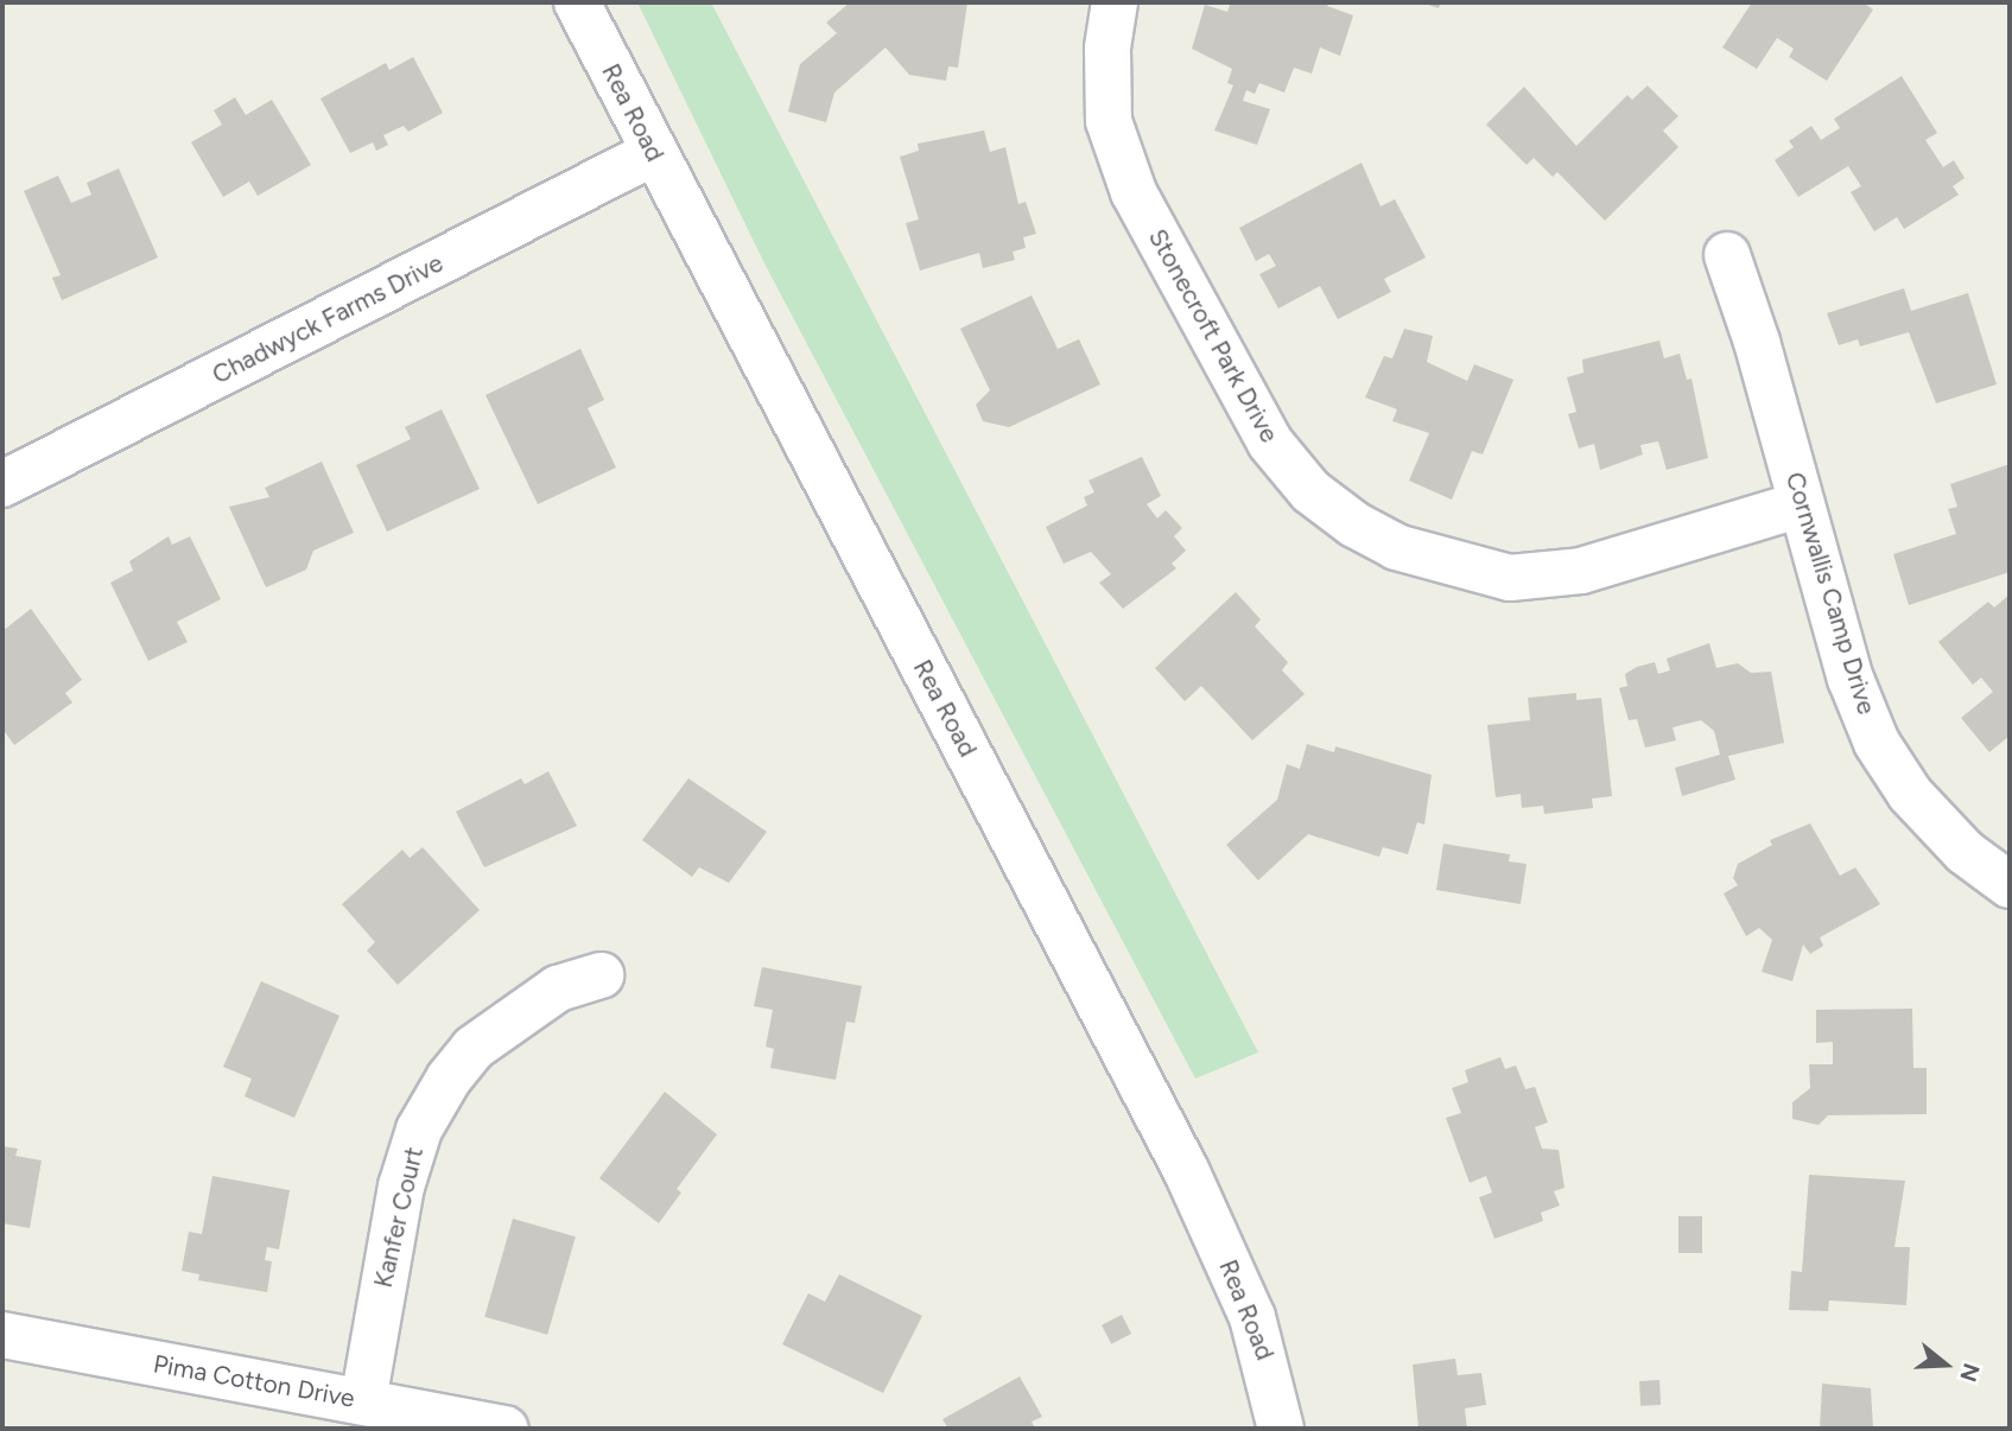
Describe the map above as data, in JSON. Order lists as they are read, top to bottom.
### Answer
{
  "streets": {
    "street": [
      "Rea Road",
      "Chadwyck Farms Drive",
      "Stonecroft Park Drive",
      "Cornwallis Camp Drive",
      "Kanfer Court",
      "Pima Cotton Drive"
    ]
  },
  "crossings": [
    ["Rea Road", "Chadwyck Farms Drive"],
    ["Stonecroft Park Drive", "Cornwallis Camp Drive"],
    ["Kanfer Court", "Pima Cotton Drive"]
  ],
  "north": "right"
}
